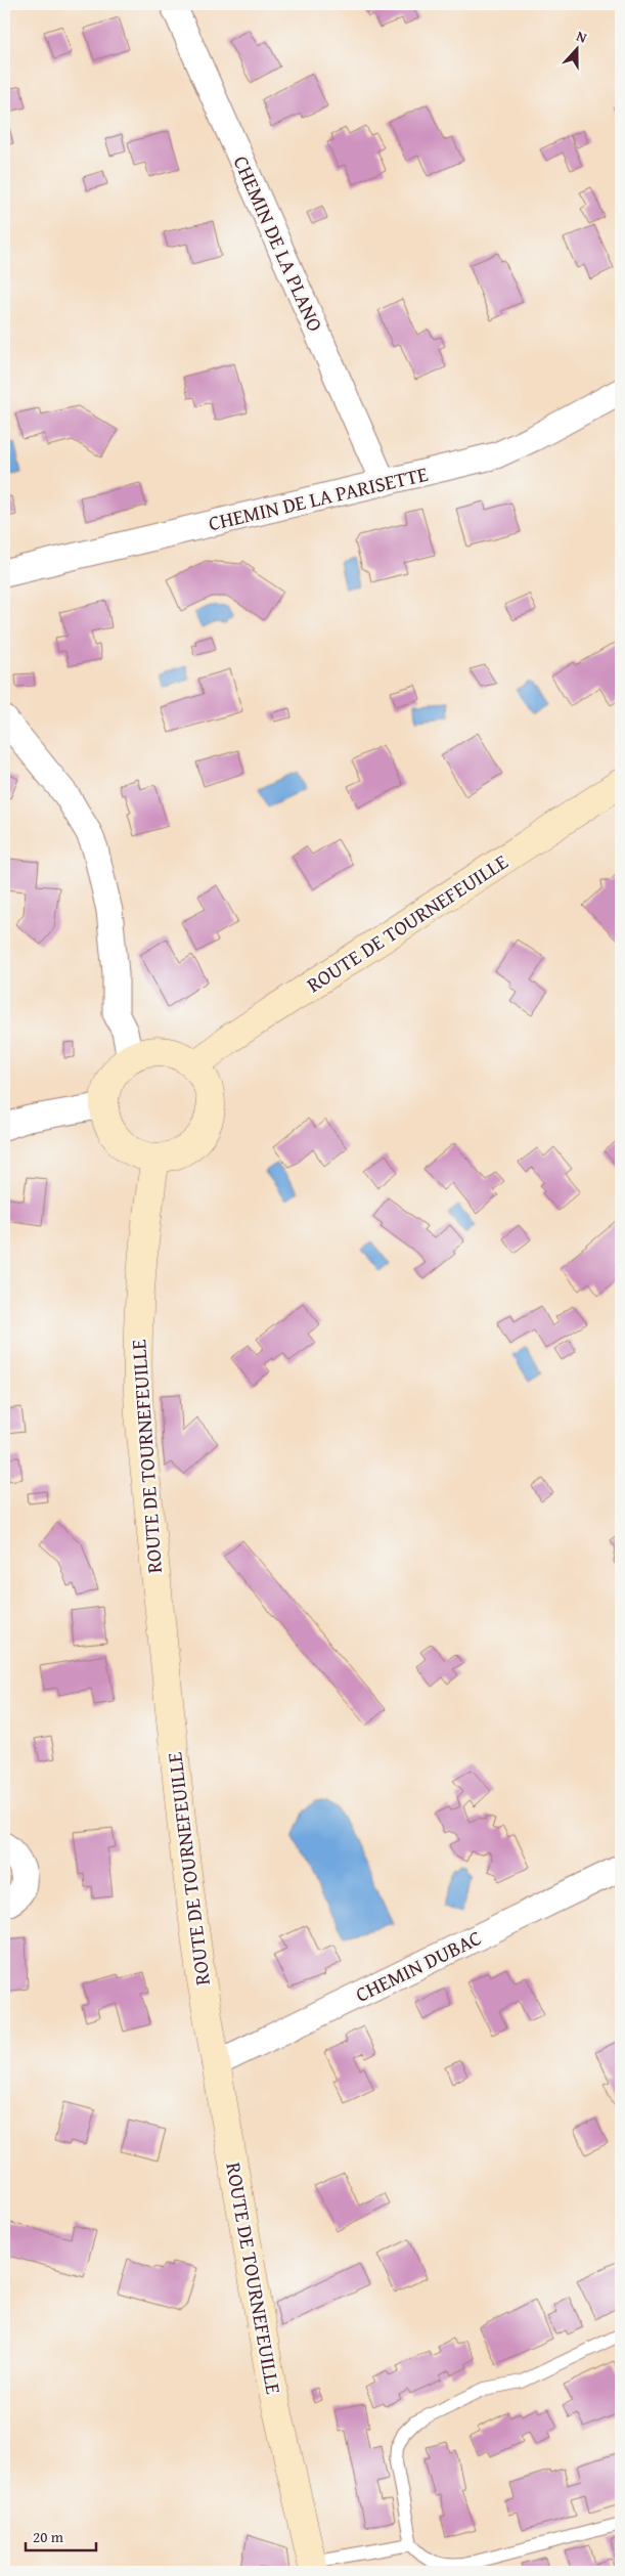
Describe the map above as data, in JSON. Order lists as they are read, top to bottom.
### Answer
{
  "streets": {
    "street": [
      "CHEMIN DE LA PLANO",
      "CHEMIN DE LA PARISETTE",
      "ROUTE DE TOURNEFEUILLE",
      "CHEMIN DUBAC"
    ]
  },
  "crossings": [
    ["CHEMIN DE LA PLANO", "CHEMIN DE LA PARISETTE"],
    ["ROUTE DE TOURNEFEUILLE", "CHEMIN DUBAC"]
  ],
  "scale_bar": "20 m",
  "north": "top"
}
